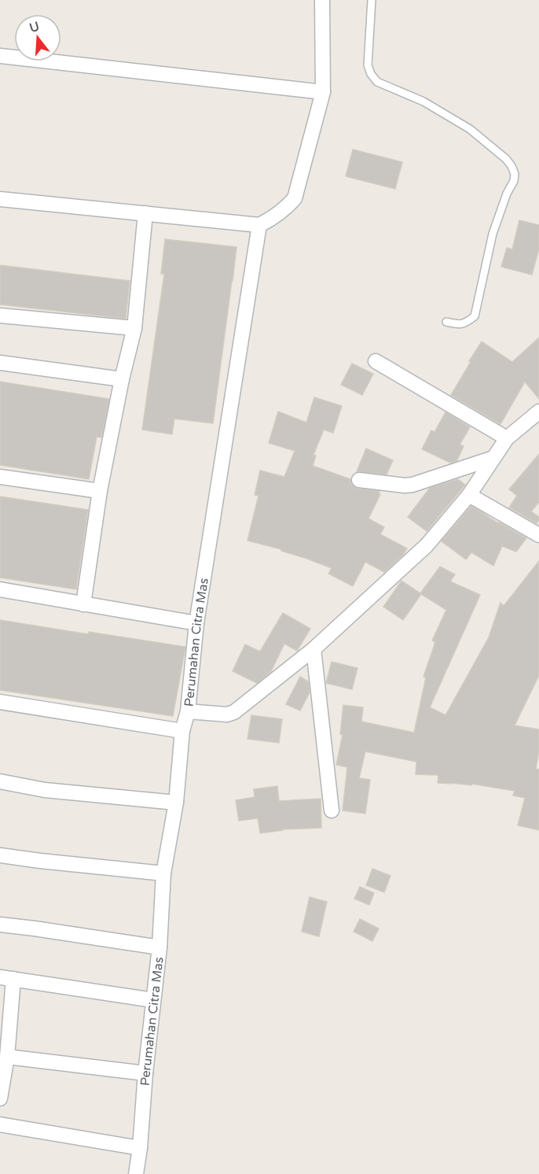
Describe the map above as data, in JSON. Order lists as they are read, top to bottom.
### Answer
{
  "streets": {
    "street": ["Perumahan Citra Mas"]
  },
  "north": "top"
}
